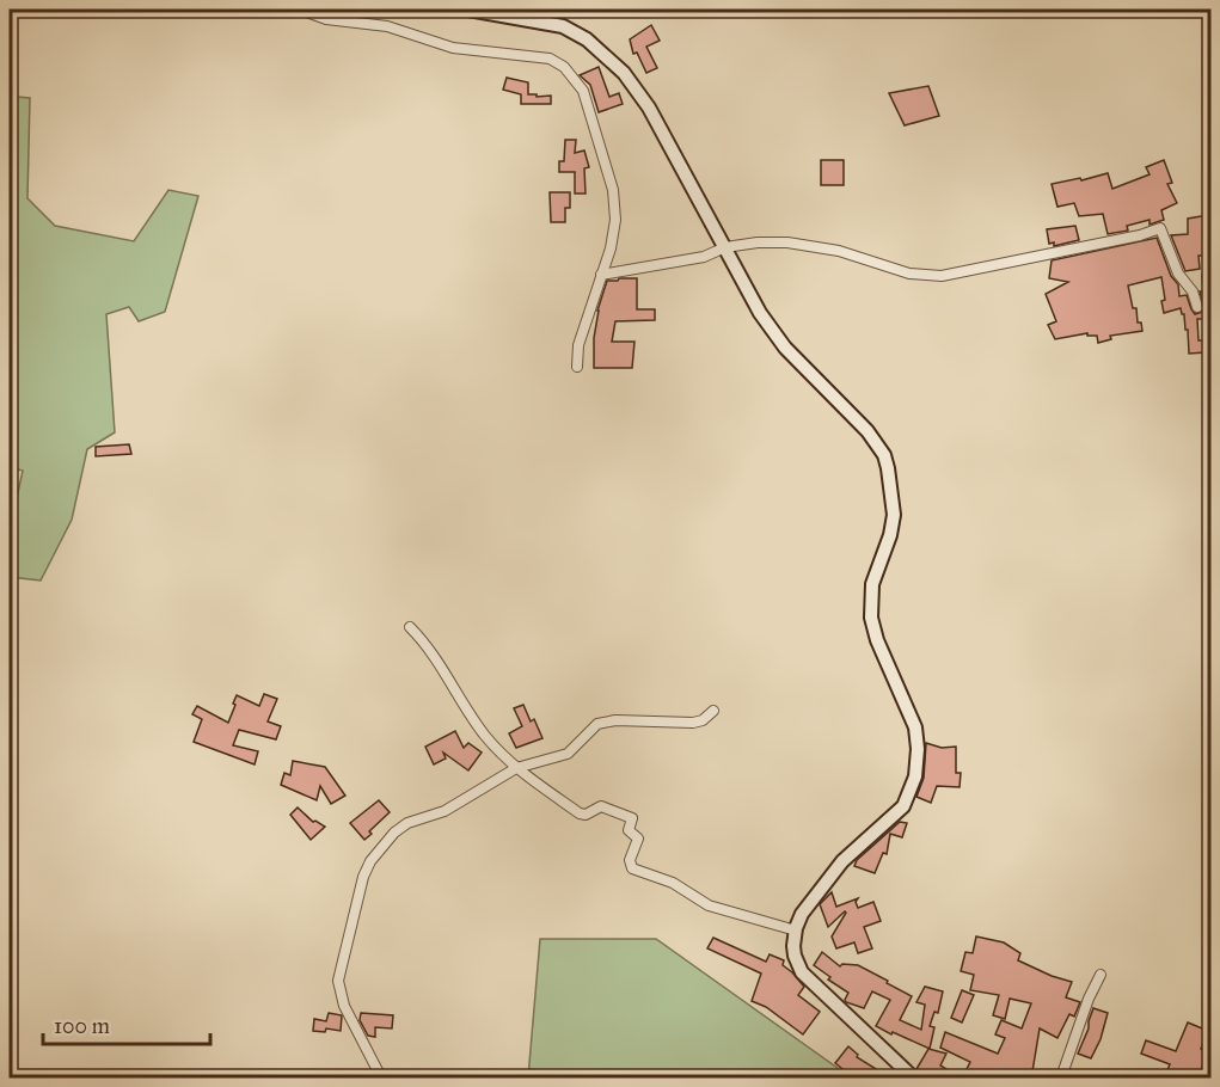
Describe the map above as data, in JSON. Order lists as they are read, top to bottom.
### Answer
{
  "scale_bar": "100 m"
}
